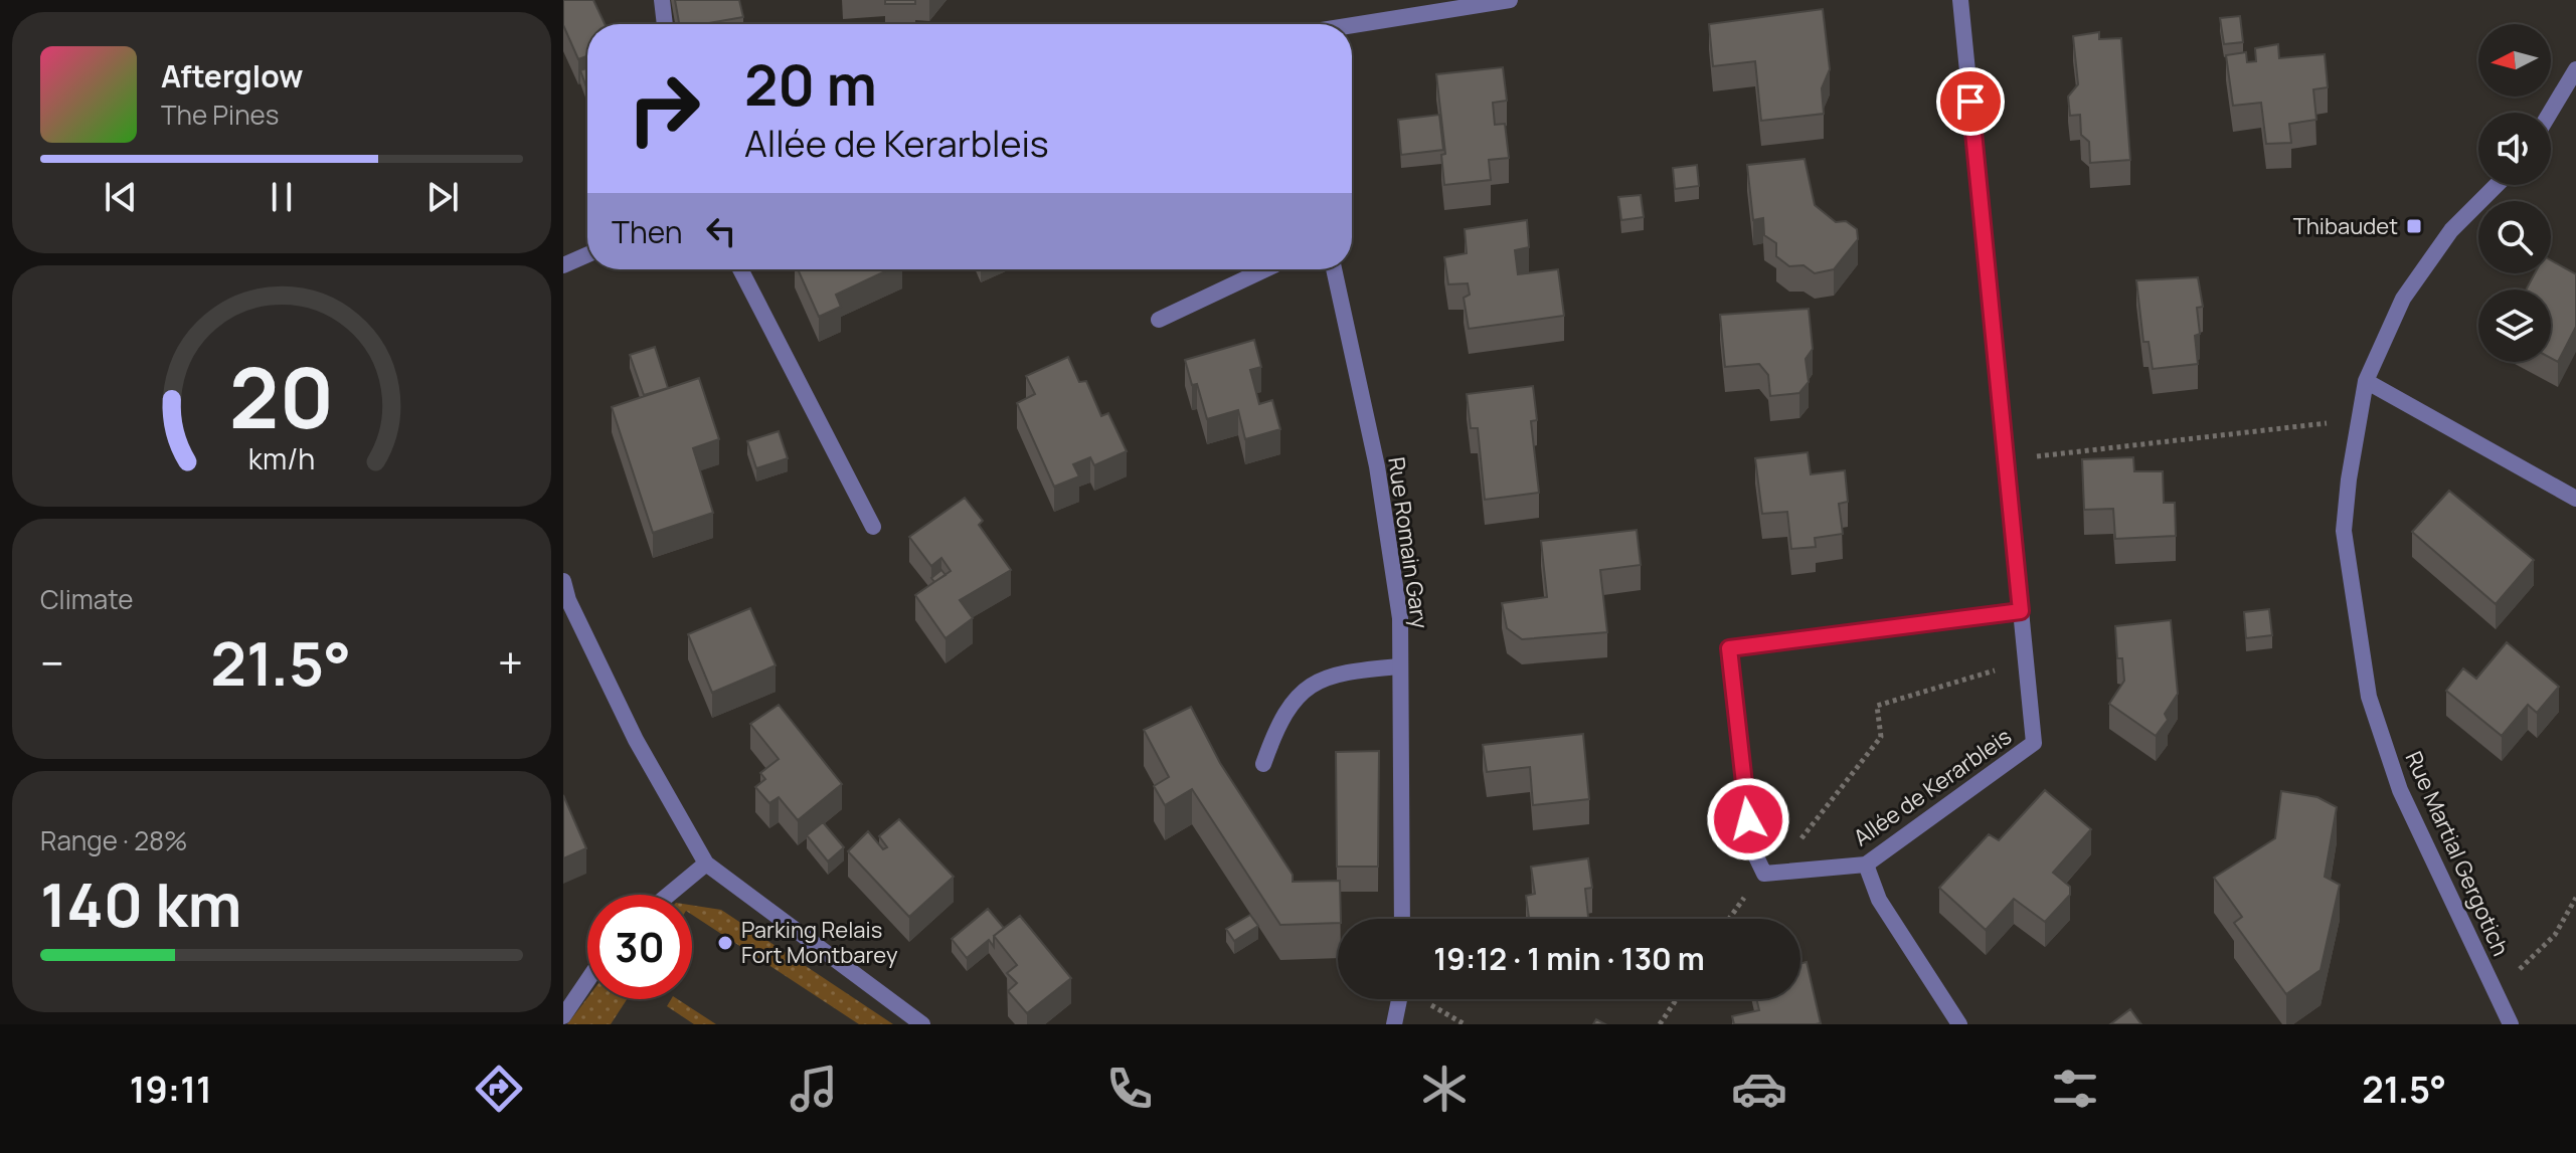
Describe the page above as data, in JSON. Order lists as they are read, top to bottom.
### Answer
{
  "streets": {
    "street": ["Rue Romain Gary", "Allée de Kerarbleis", "Rue Martial Gergotich"]
  },
  "places": {
    "transit": ["Thibaudet"],
    "other": ["Parking Relais Fort Montbarey"]
  },
  "north": "left",
  "page": {
    "turn": ["20 m", "Allée de Kerarbleis"],
    "song": ["Afterglow", "The Pines"],
    "then": "Then",
    "tile": [
      "Climate",
      ["Range · 28%", "140 km"]
    ],
    "heat": ["−", "21.5°", "+"],
    "limit": "30",
    "trip": "19:12 · 1 min · 130 m",
    "tabs": ["19:11", "21.5°"],
    "gauge": ["20", "km/h"]
  }
}
